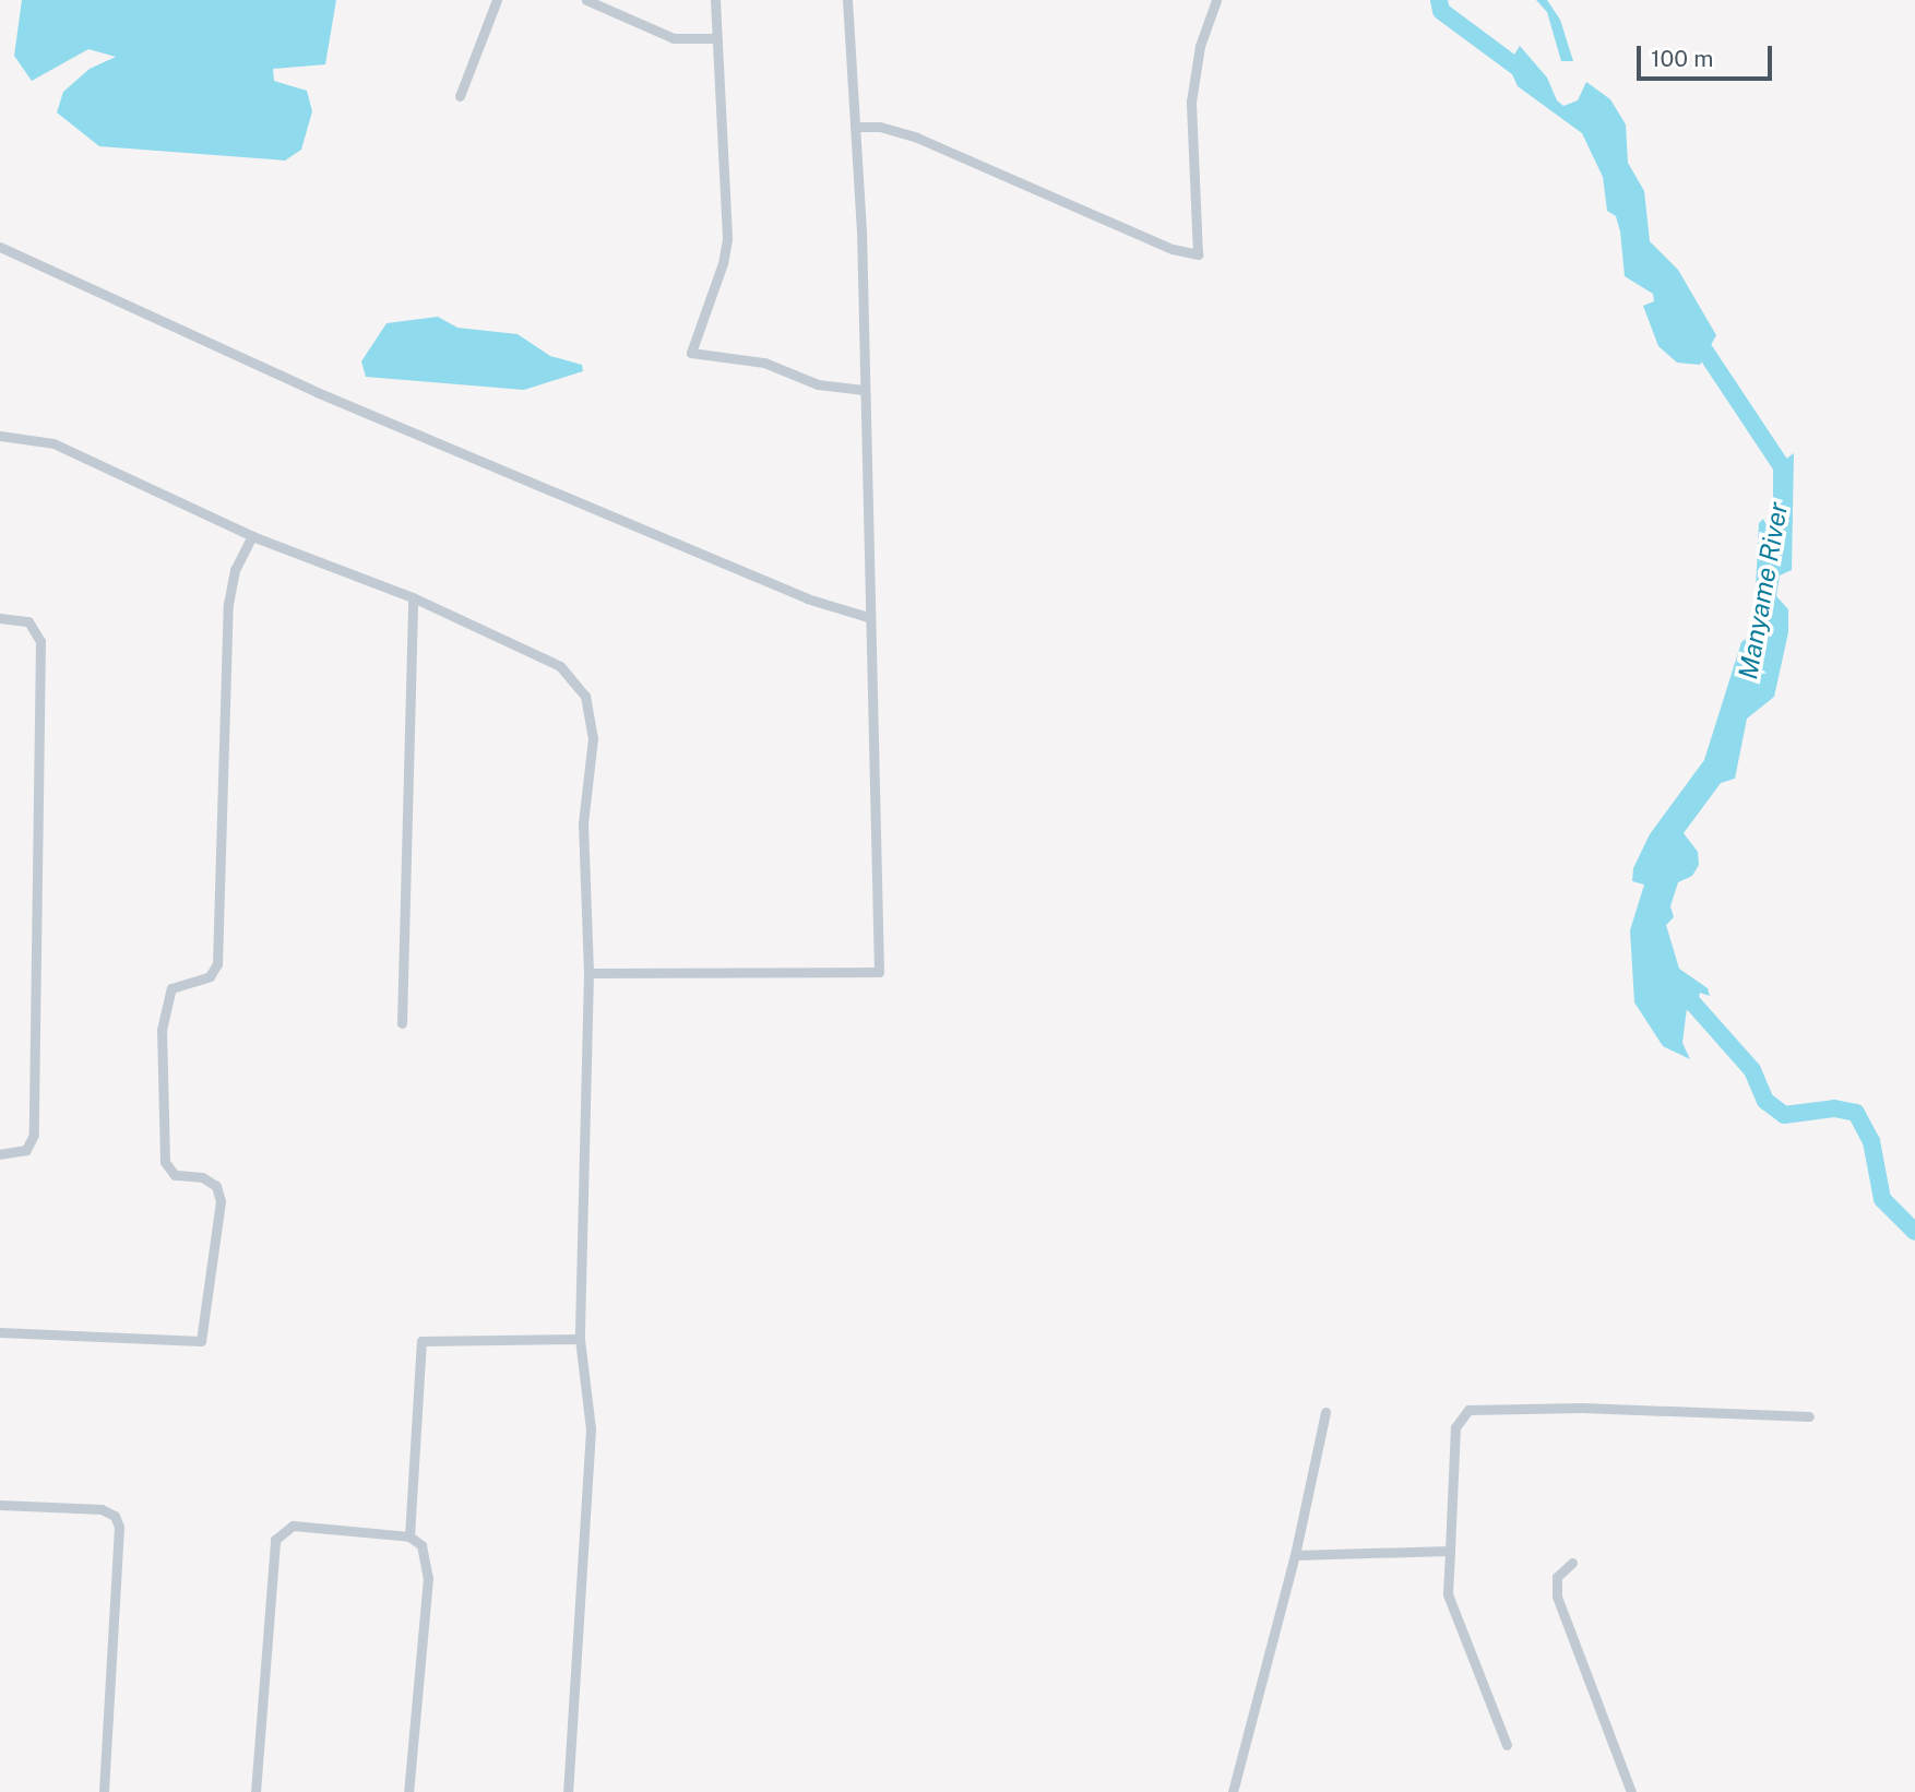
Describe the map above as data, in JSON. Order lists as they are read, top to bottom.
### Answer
{
  "water": ["Manyame River"],
  "scale_bar": "100 m"
}
